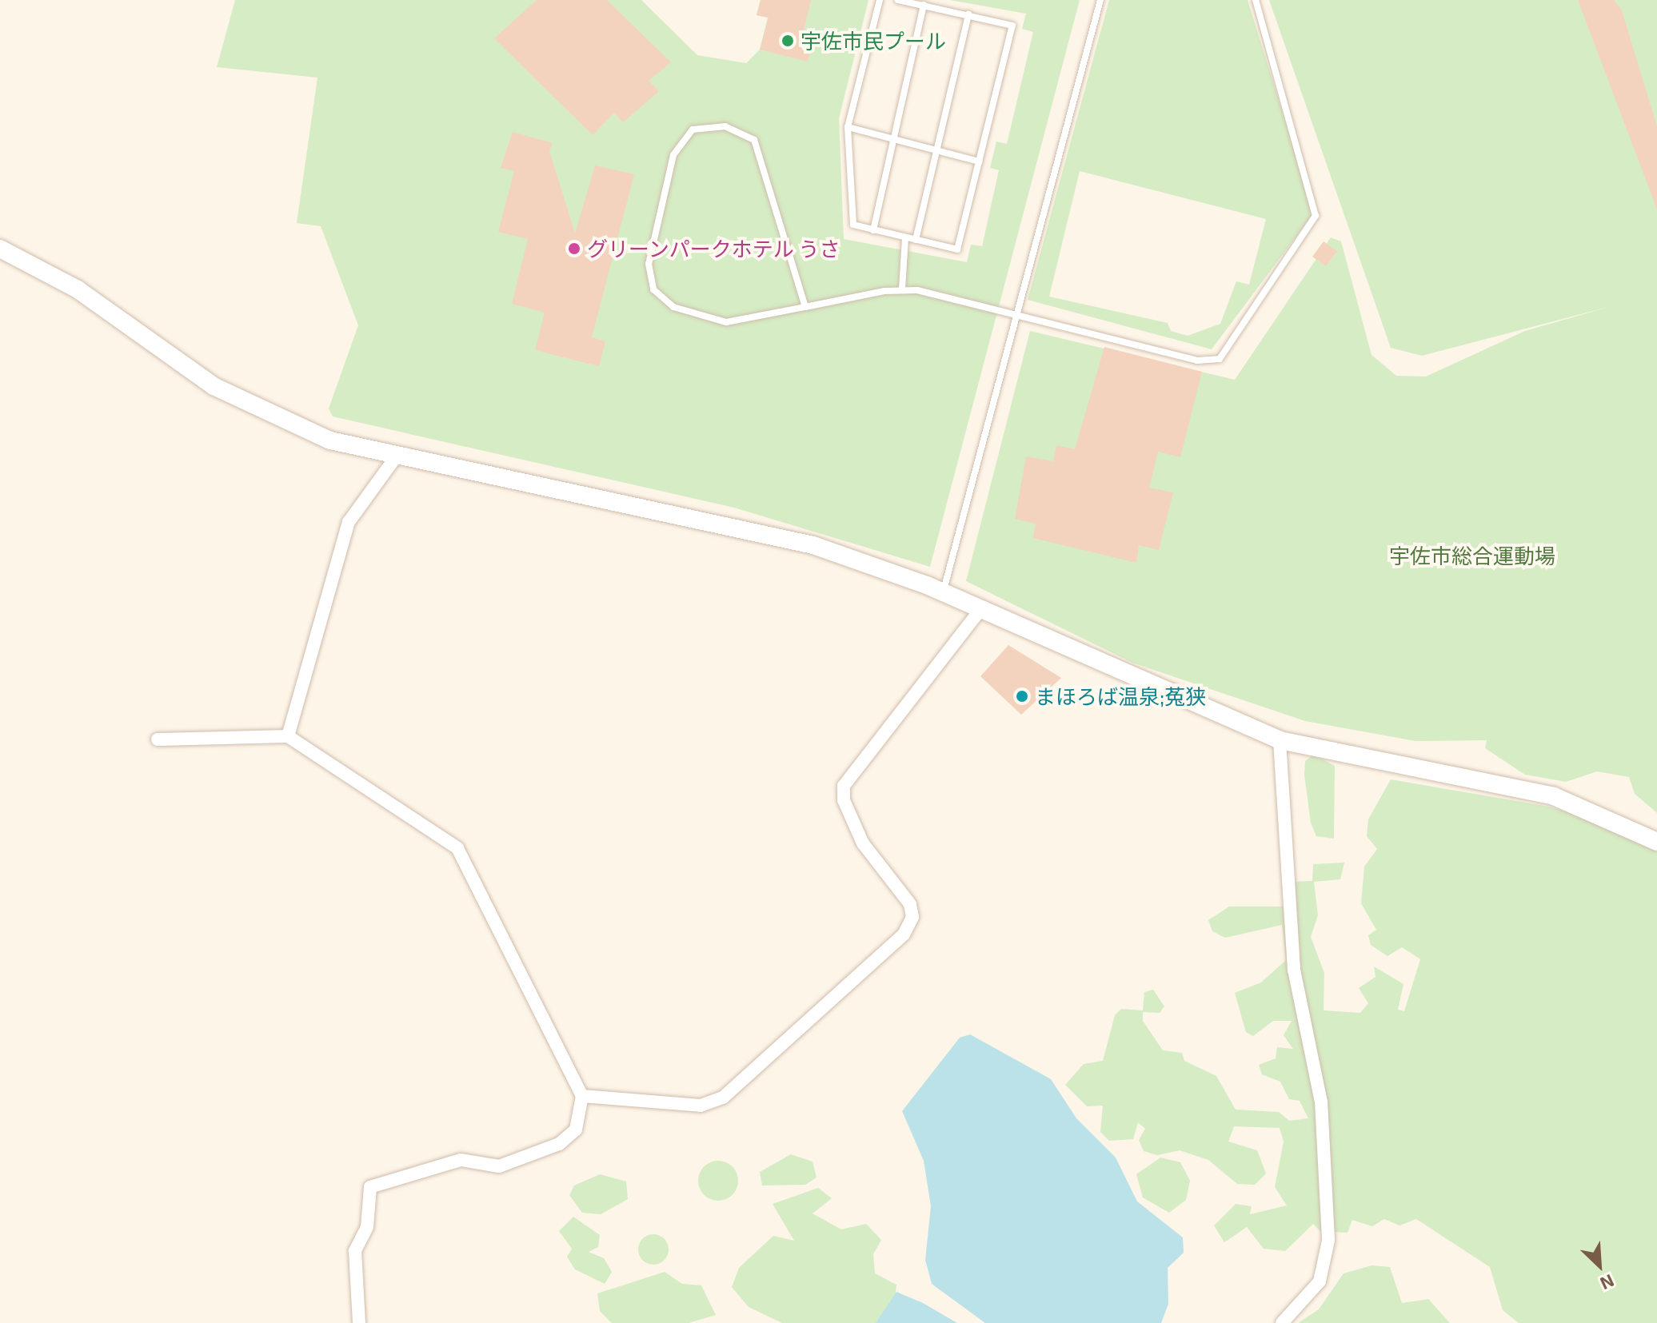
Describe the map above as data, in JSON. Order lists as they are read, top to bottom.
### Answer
{
  "parks": ["宇佐市総合運動場"],
  "places": ["宇佐市民プール", "グリーンパークホテル うさ", "まほろば温泉;菟狭"],
  "north": "bottom right"
}
